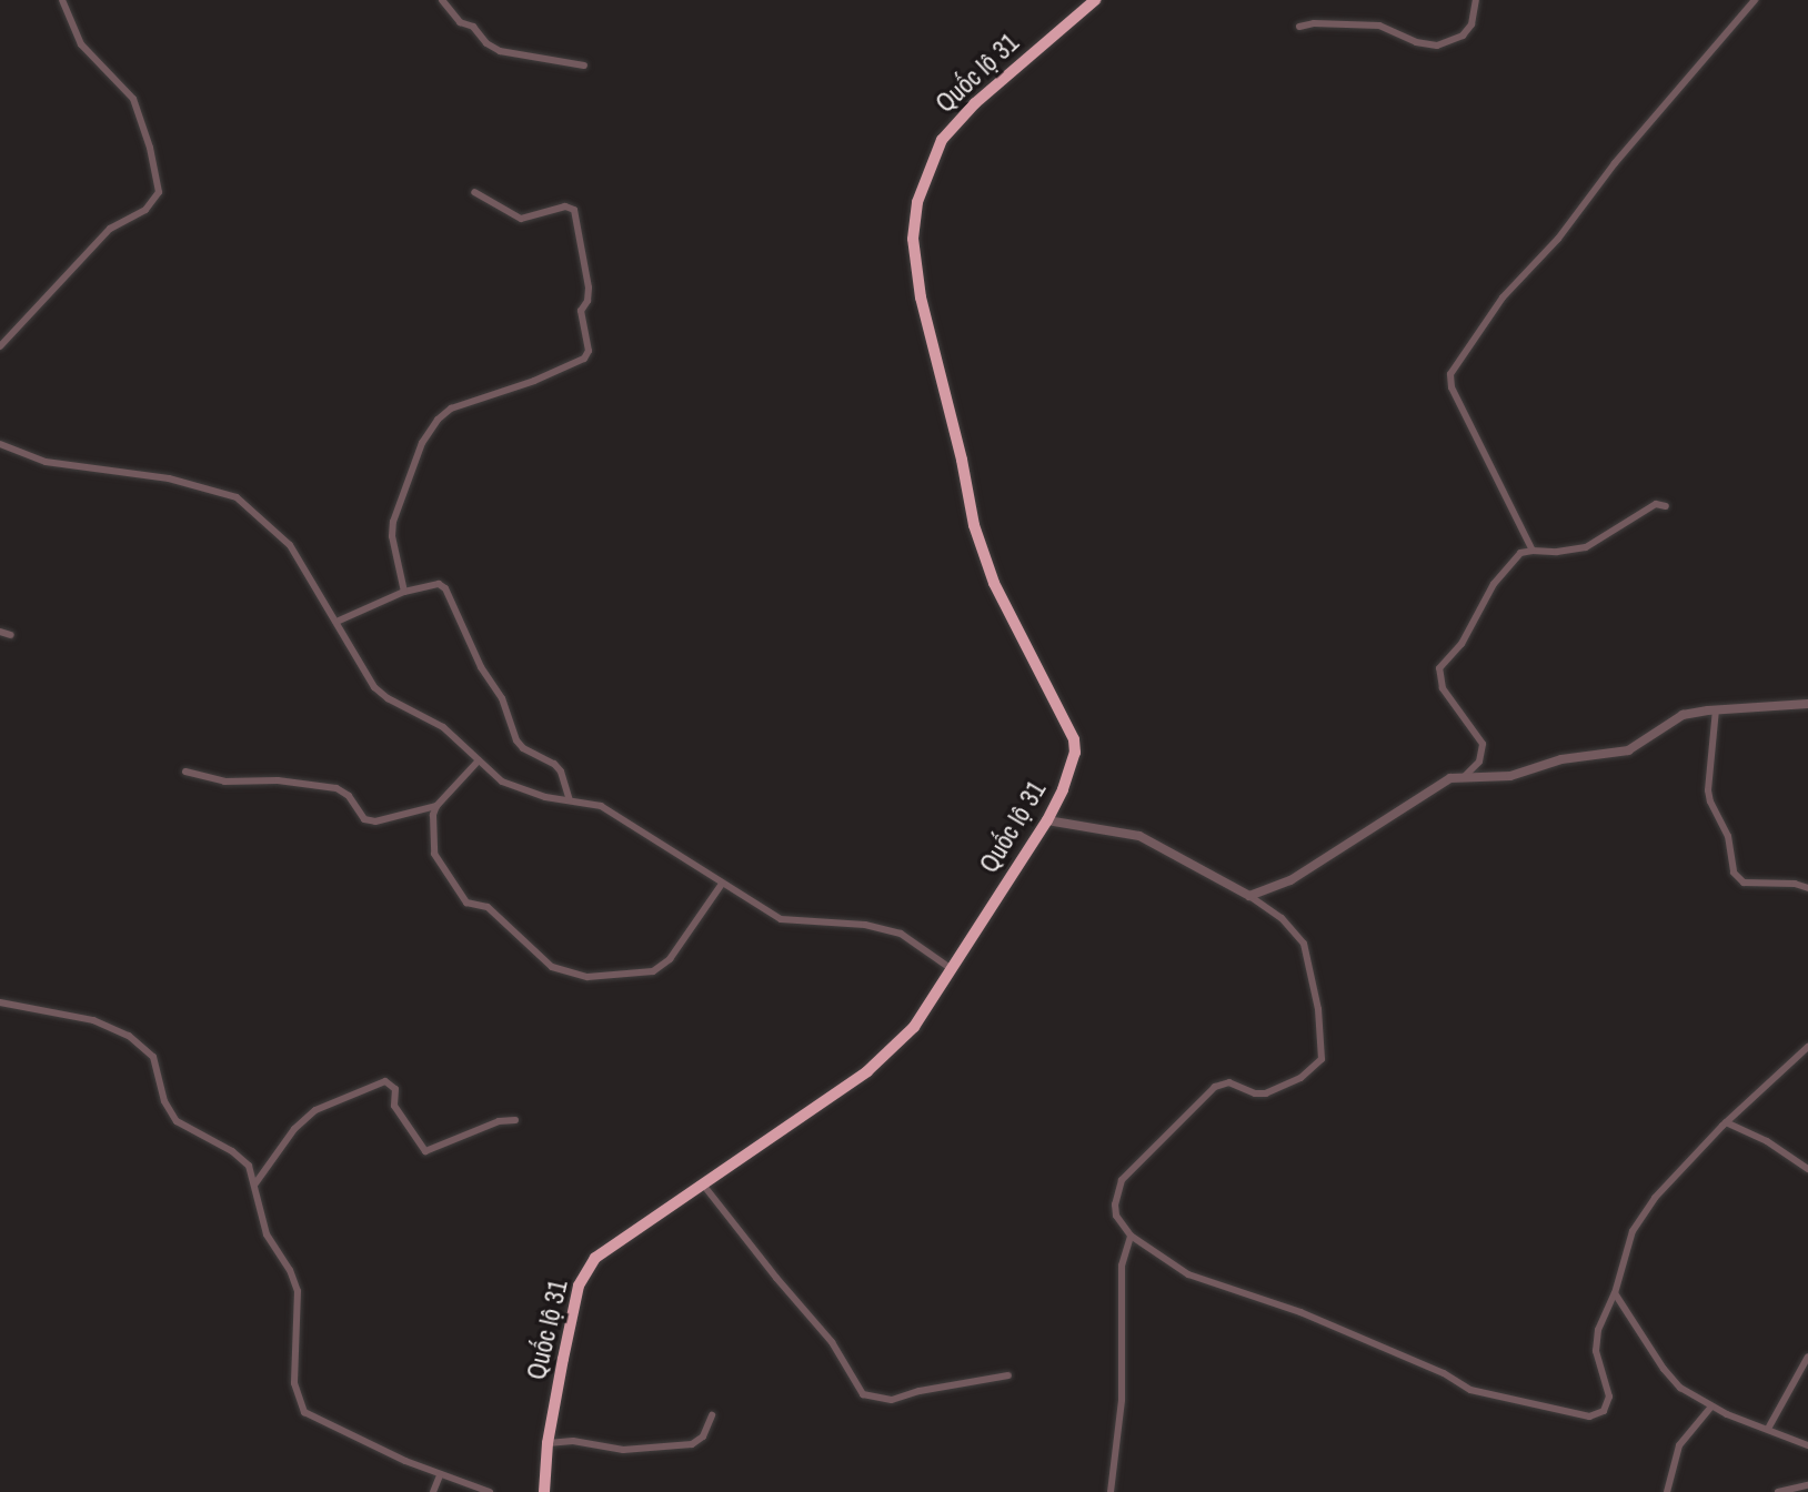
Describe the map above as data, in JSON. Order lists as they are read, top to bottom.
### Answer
{
  "streets": {
    "highway": ["Quốc lộ 31"]
  }
}
